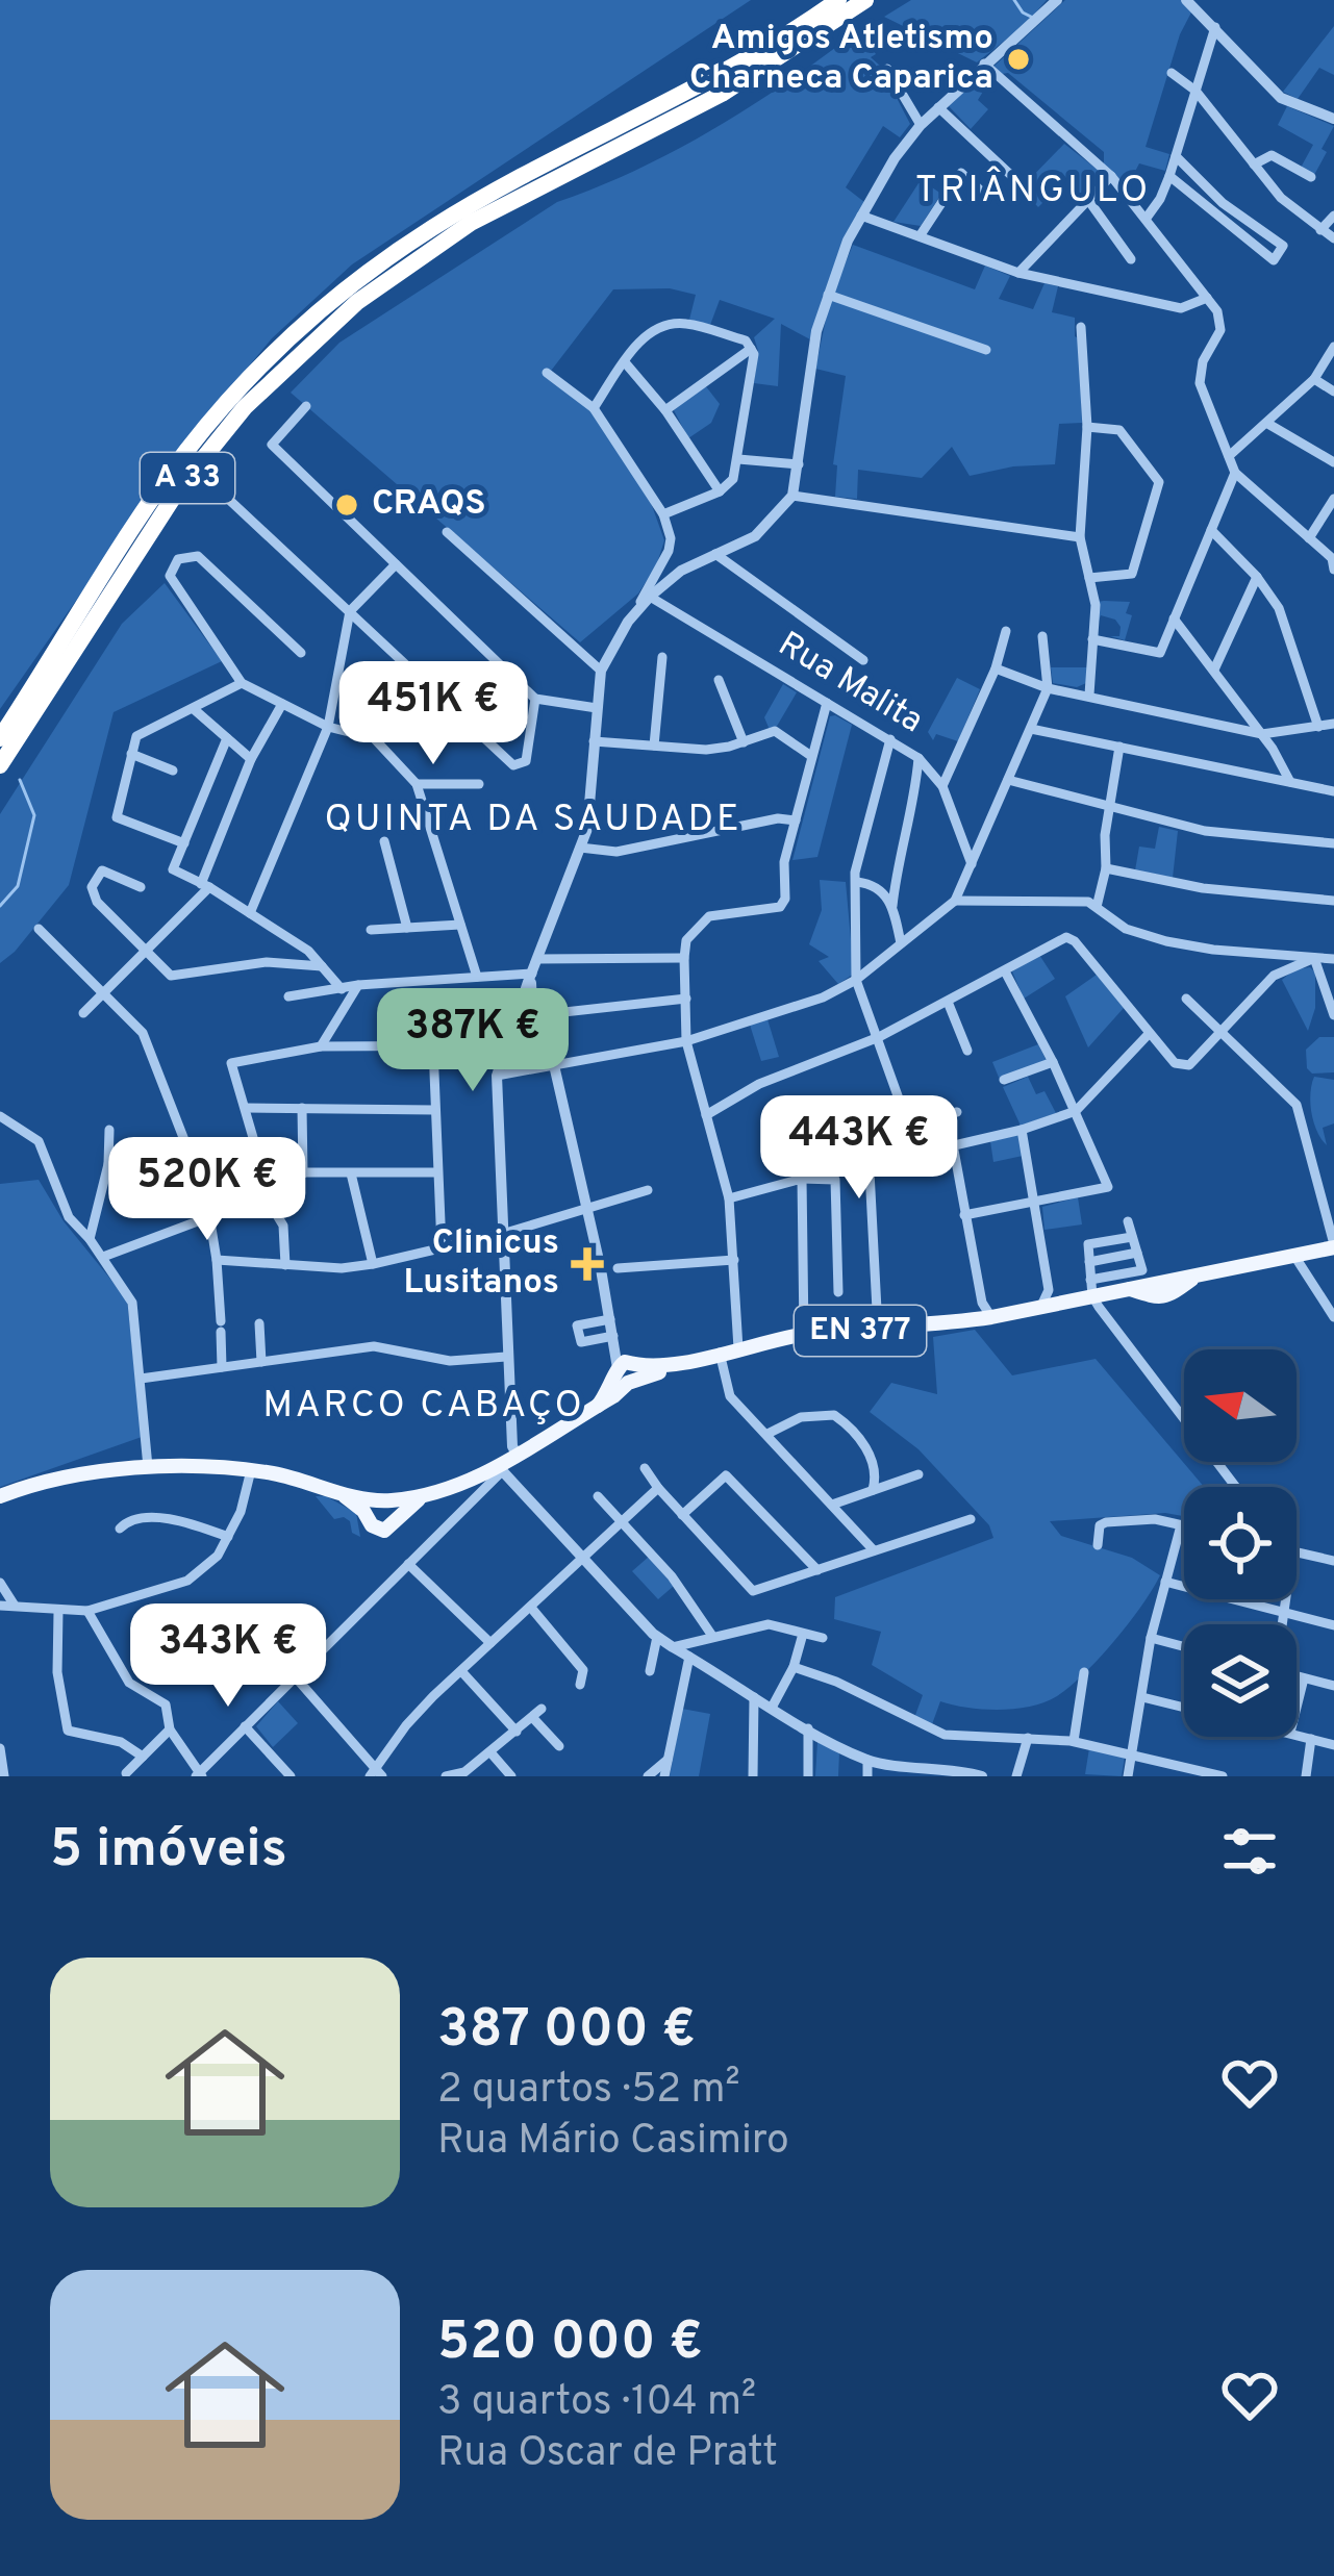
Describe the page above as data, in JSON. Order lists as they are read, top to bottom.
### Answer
{
  "streets": {
    "highway": ["A 33"],
    "main road": ["EN 377"],
    "street": ["Rua Malita"]
  },
  "districts": ["TRIÂNGULO", "QUINTA DA SAUDADE", "MARCO CABAÇO"],
  "places": {
    "other": ["Amigos Atletismo Charneca Caparica", "CRAQS"],
    "health": ["Clinicus Lusitanos"]
  },
  "north": "left",
  "page": {
    "price": [
      "451K €",
      "387K €",
      "443K €",
      "520K €",
      "343K €"
    ],
    "heading": "5 imóveis",
    "list": [
      {
        "name": "387 000 €",
        "note": "2 quartos · 52 m² · Rua Mário Casimiro"
      },
      {
        "name": "520 000 €",
        "note": "3 quartos · 104 m² · Rua Oscar de Pratt"
      }
    ]
  }
}
